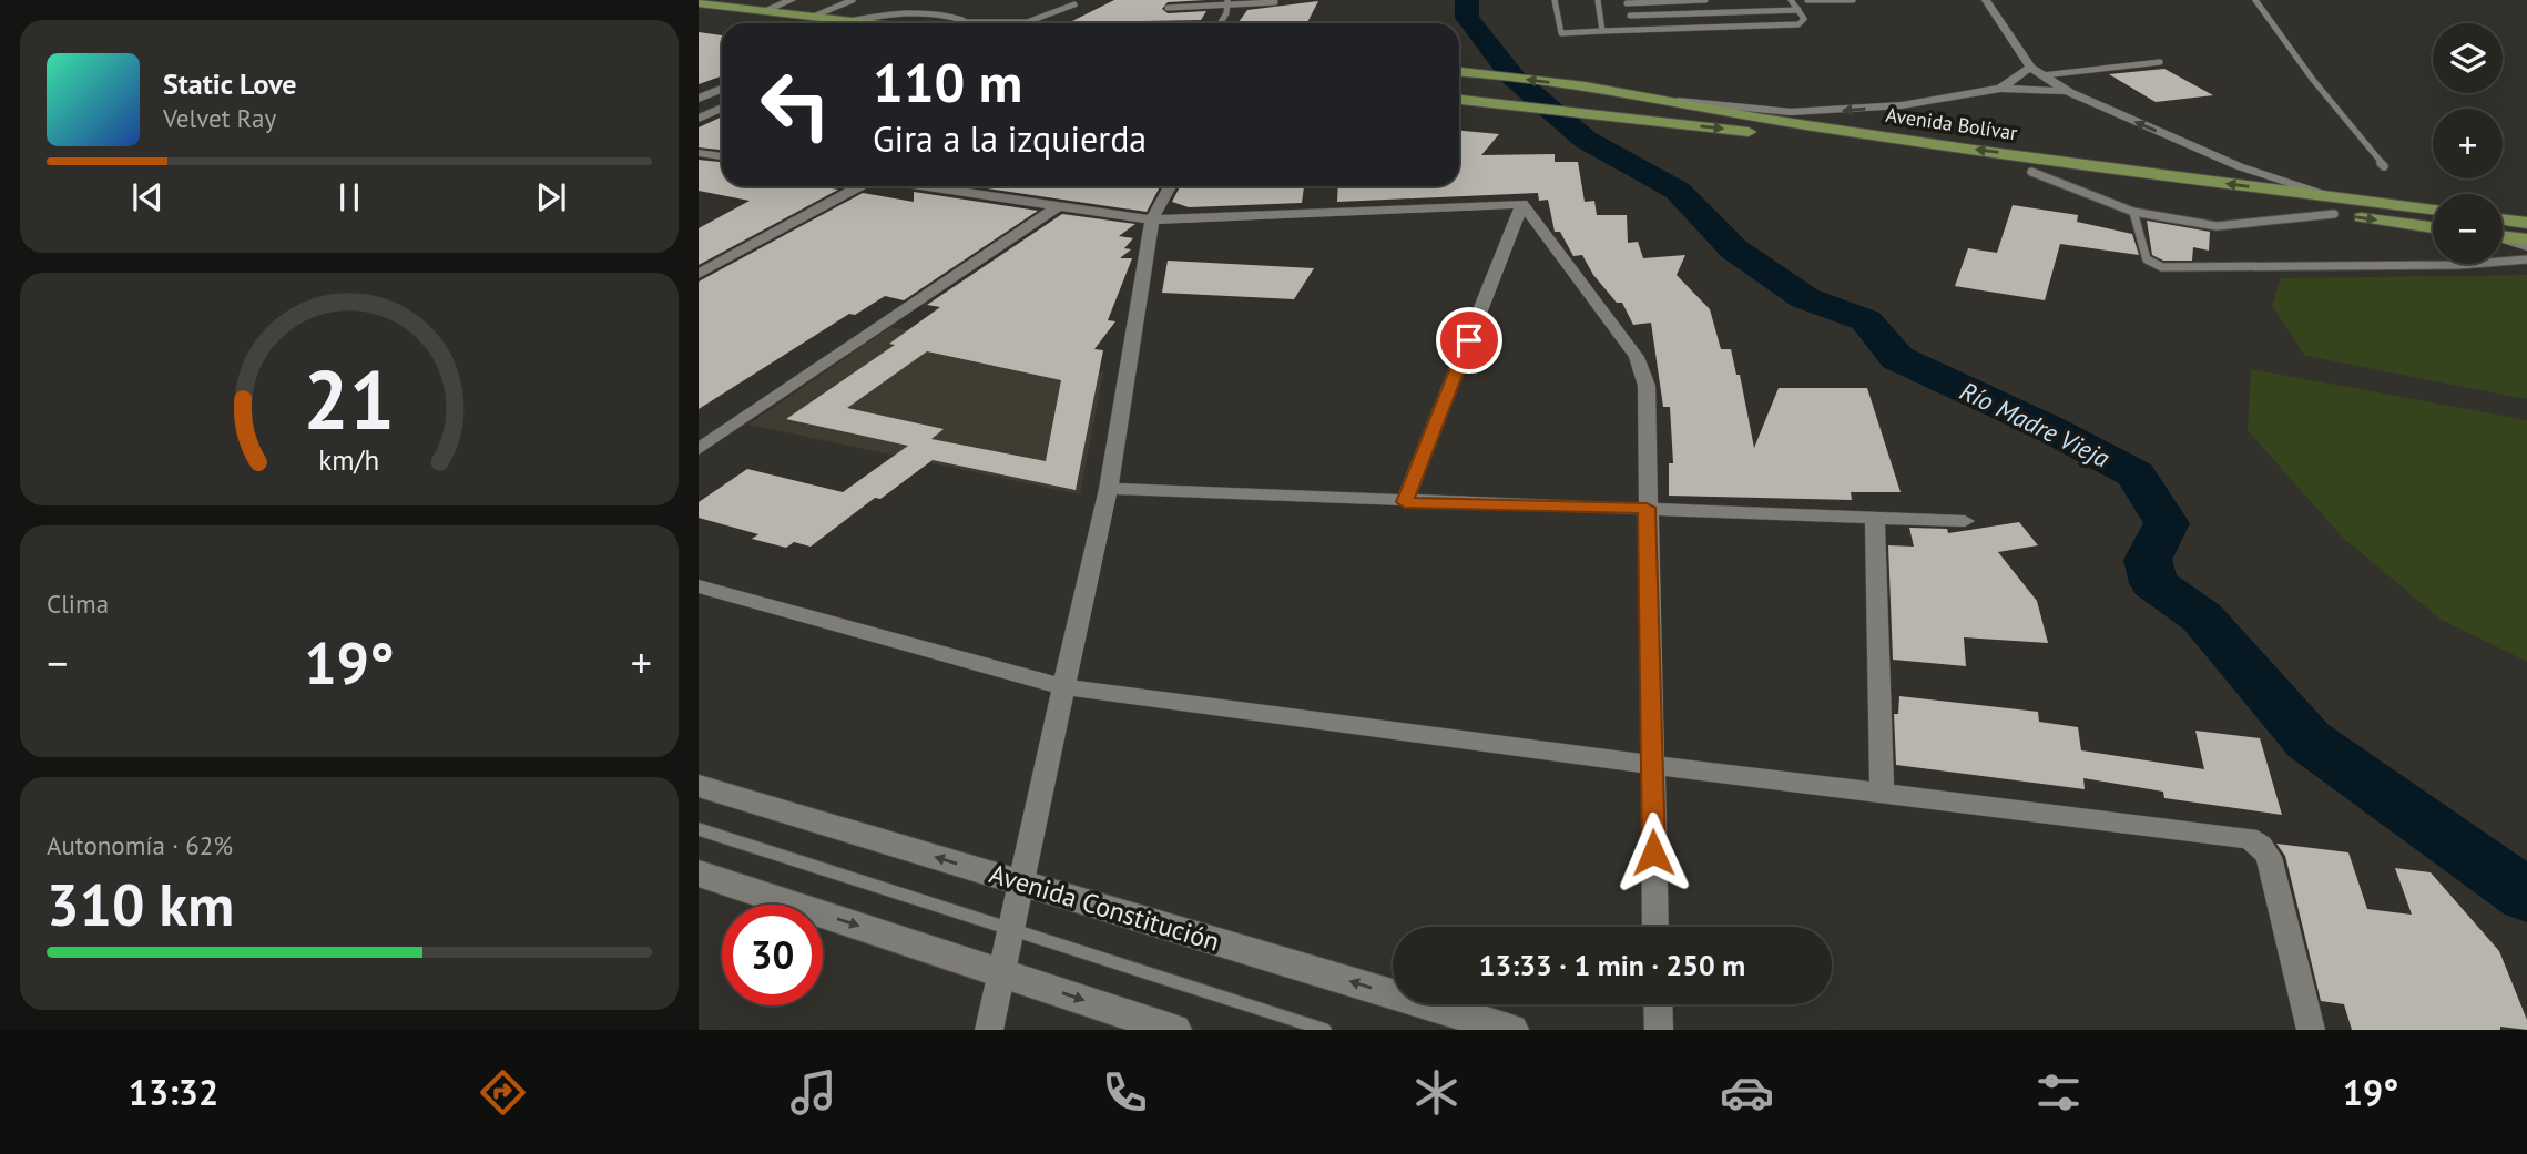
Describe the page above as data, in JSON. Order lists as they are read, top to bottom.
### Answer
{
  "streets": {
    "main road": ["Avenida Bolívar"],
    "street": ["Avenida Constitución"]
  },
  "water": ["Río Madre Vieja"],
  "page": {
    "map_buttons": ["+", "−"],
    "turn": ["110 m", "Gira a la izquierda"],
    "song": ["Static Love", "Velvet Ray"],
    "tile": [
      "Clima",
      ["Autonomía · 62%", "310 km"]
    ],
    "heat": ["−", "19°", "+"],
    "limit": "30",
    "trip": "13:33 · 1 min · 250 m",
    "tabs": ["13:32", "19°"],
    "gauge": ["21", "km/h"]
  }
}
